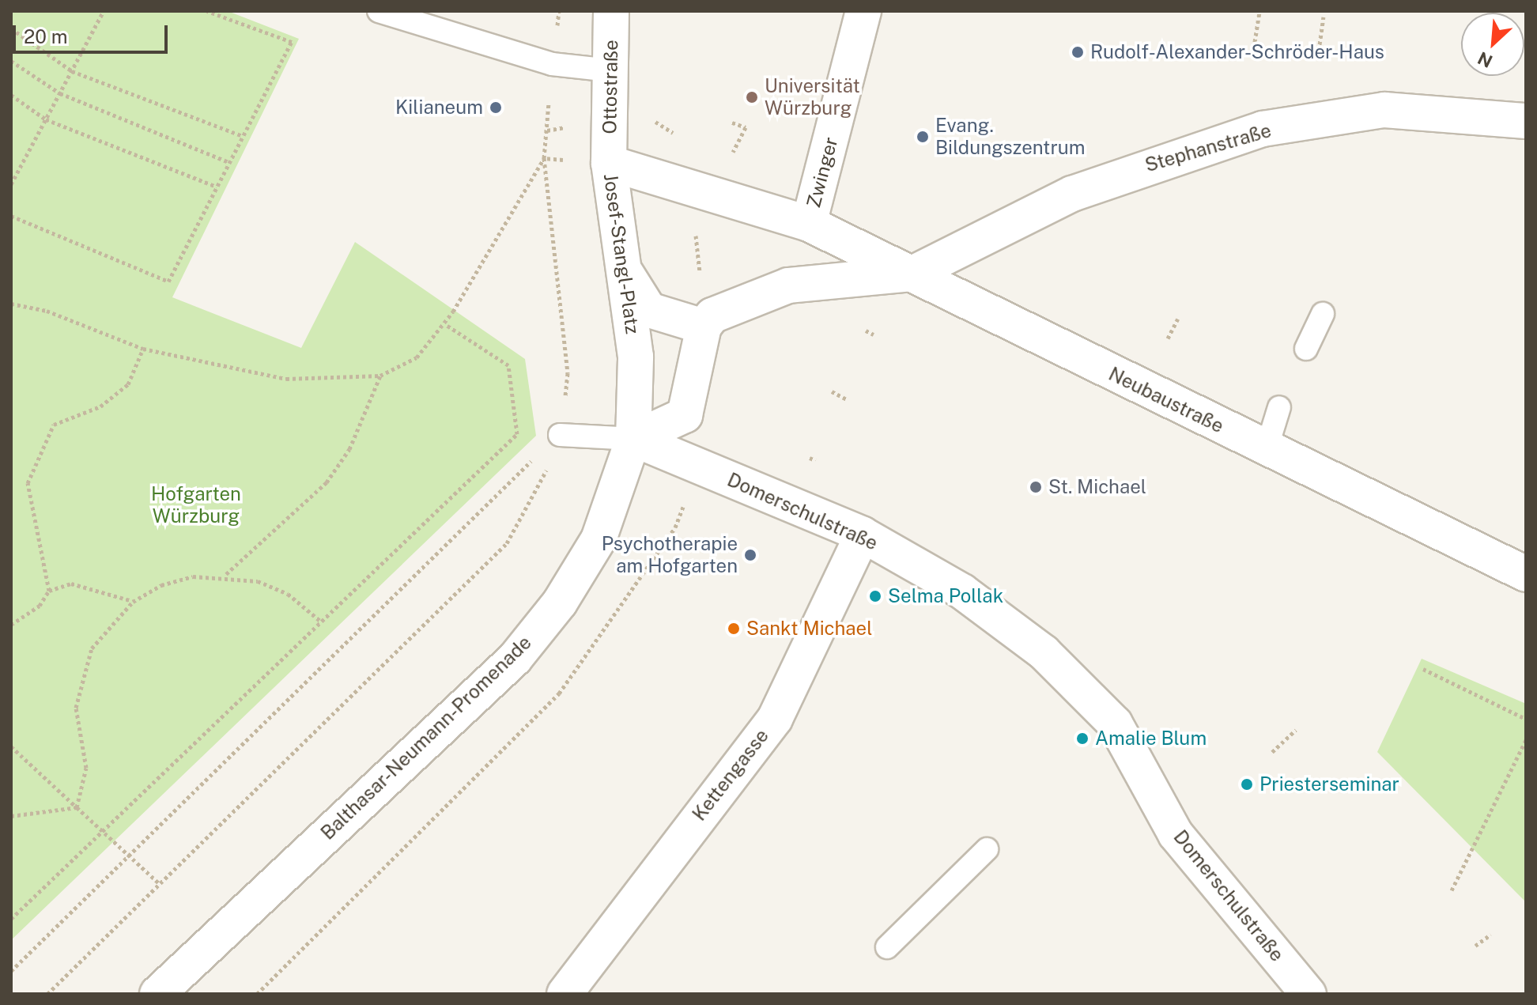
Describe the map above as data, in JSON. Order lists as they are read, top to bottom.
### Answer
{
  "streets": {
    "street": [
      "Ottostraße",
      "Stephanstraße",
      "Zwinger",
      "Josef-Stangl-Platz",
      "Neubaustraße",
      "Domerschulstraße",
      "Balthasar-Neumann-Promenade",
      "Kettengasse"
    ]
  },
  "crossings": [
    ["Ottostraße", "Josef-Stangl-Platz"],
    ["Stephanstraße", "Neubaustraße"],
    ["Zwinger", "Josef-Stangl-Platz"],
    ["Zwinger", "Neubaustraße"],
    ["Josef-Stangl-Platz", "Neubaustraße"],
    ["Josef-Stangl-Platz", "Domerschulstraße"],
    ["Josef-Stangl-Platz", "Balthasar-Neumann-Promenade"],
    ["Domerschulstraße", "Balthasar-Neumann-Promenade"],
    ["Domerschulstraße", "Kettengasse"]
  ],
  "parks": ["Hofgarten Würzburg"],
  "places": [
    "Rudolf-Alexander-Schröder-Haus",
    "Universität Würzburg",
    "Kilianeum",
    "Evang. Bildungszentrum",
    "St. Michael",
    "Psychotherapie am Hofgarten",
    "Selma Pollak",
    "Sankt Michael",
    "Amalie Blum",
    "Priesterseminar"
  ],
  "scale_bar": "20 m",
  "north": "bottom left"
}
